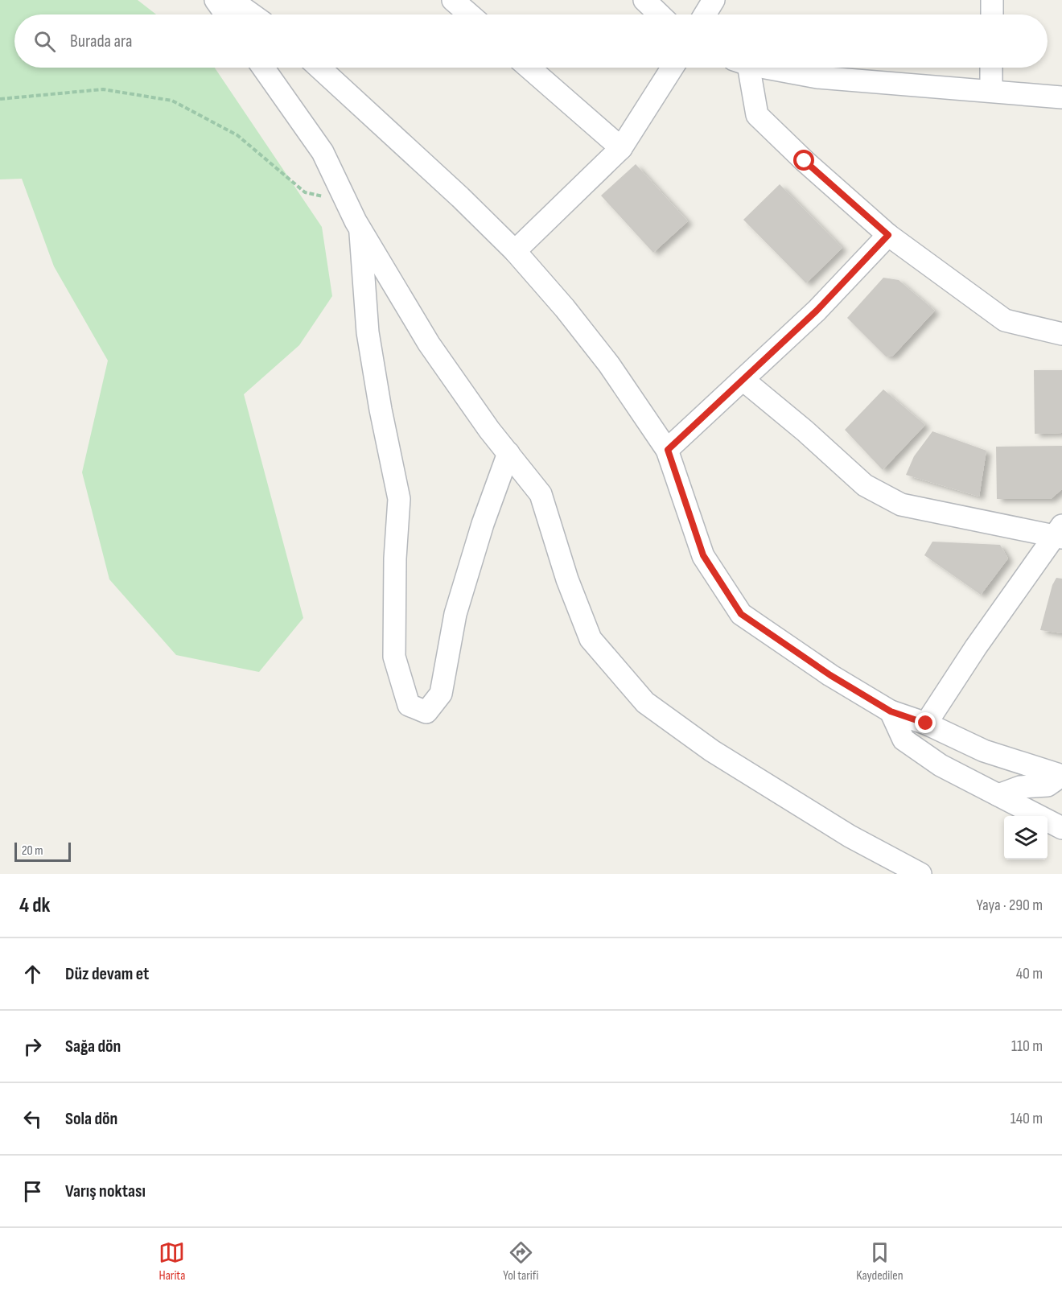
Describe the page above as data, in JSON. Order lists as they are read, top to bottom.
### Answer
{
  "scale_bar": "20 m",
  "page": {
    "search": "Burada ara",
    "scale": "20 m",
    "heading": ["4 dk", "Yaya · 290 m"],
    "list": [
      ["Düz devam et", "40 m"],
      ["Sağa dön", "110 m"],
      ["Sola dön", "140 m"],
      "Varış noktası"
    ],
    "nav": ["Harita", "Yol tarifi", "Kaydedilen"]
  }
}
